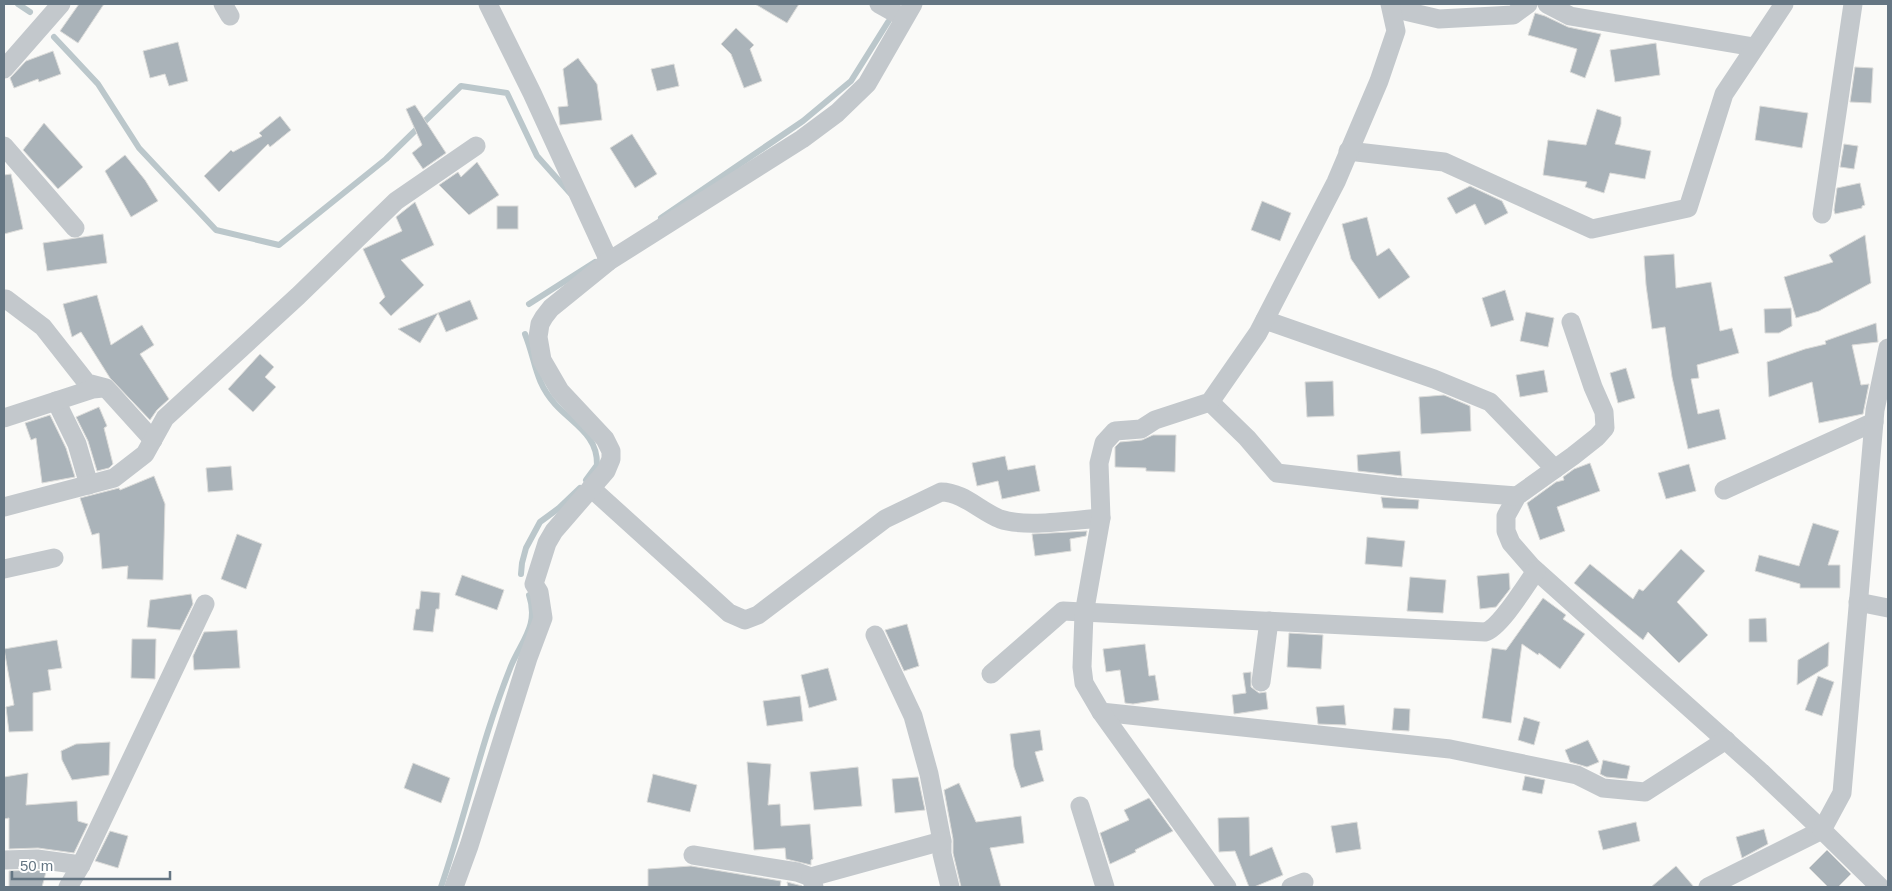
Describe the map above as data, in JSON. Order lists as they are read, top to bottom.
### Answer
{
  "scale_bar": "50 m"
}
